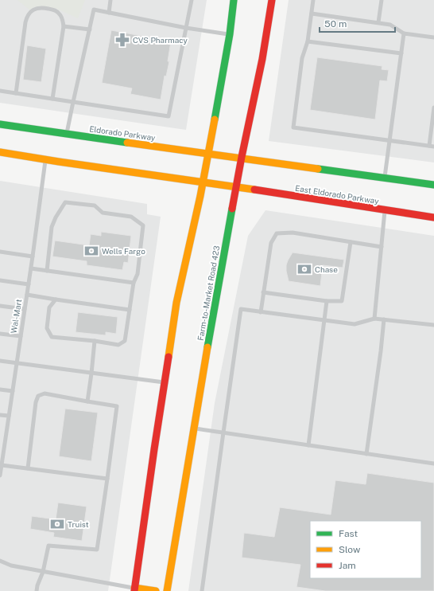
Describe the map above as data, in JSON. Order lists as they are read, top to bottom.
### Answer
{
  "streets": {
    "main road": ["Eldorado Parkway", "East Eldorado Parkway", "Farm-to-Market Road 423"],
    "lane": ["Wal-Mart"]
  },
  "crossings": [
    ["Eldorado Parkway", "Farm-to-Market Road 423"],
    ["East Eldorado Parkway", "Farm-to-Market Road 423"]
  ],
  "places": {
    "pharmacy": ["CVS Pharmacy"],
    "bank": ["Wells Fargo", "Chase", "Truist"]
  },
  "legend": ["Fast", "Slow", "Jam"],
  "scale_bar": "50 m"
}
